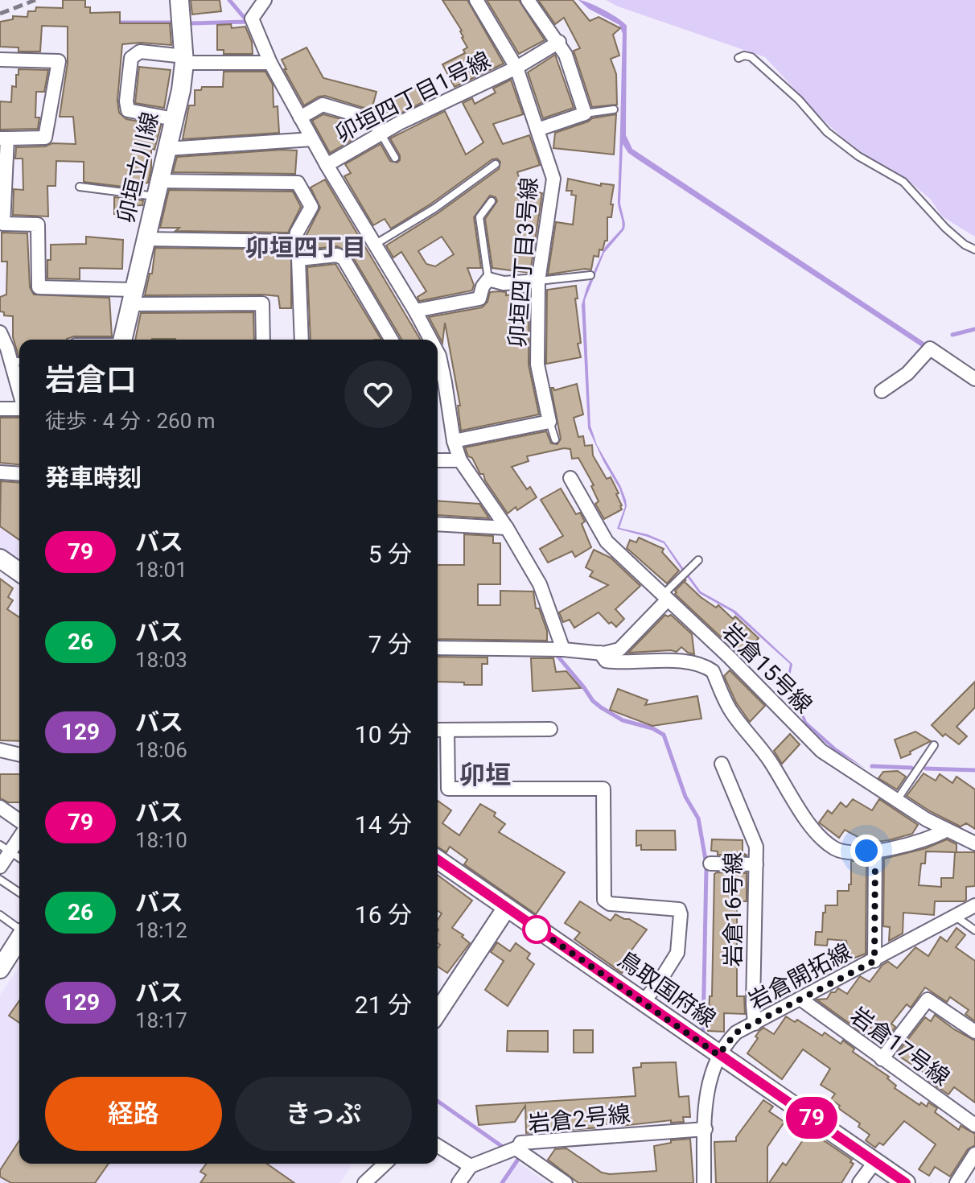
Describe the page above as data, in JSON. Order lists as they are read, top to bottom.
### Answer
{
  "streets": {
    "main road": ["卯垣立川線", "鳥取国府線"],
    "street": [
      "卯垣四丁目1号線",
      "卯垣四丁目3号線",
      "岩倉15号線",
      "岩倉16号線",
      "岩倉開拓線",
      "岩倉17号線",
      "岩倉2号線"
    ]
  },
  "crossings": [
    ["卯垣四丁目1号線", "卯垣四丁目3号線"],
    ["岩倉16号線", "岩倉開拓線"],
    ["岩倉開拓線", "鳥取国府線"],
    ["岩倉開拓線", "岩倉17号線"]
  ],
  "districts": ["卯垣四丁目", "卯垣"],
  "lines": ["bus line 79"],
  "page": {
    "on_map": "79",
    "heading": [
      ["岩倉口", "徒歩 · 4 分 · 260 m"],
      "発車時刻"
    ],
    "list": [
      {
        "mark": "79",
        "name": "バス",
        "note": "18:01",
        "value": "5 分"
      },
      {
        "mark": "26",
        "name": "バス",
        "note": "18:03",
        "value": "7 分"
      },
      {
        "mark": "129",
        "name": "バス",
        "note": "18:06",
        "value": "10 分"
      },
      {
        "mark": "79",
        "name": "バス",
        "note": "18:10",
        "value": "14 分"
      },
      {
        "mark": "26",
        "name": "バス",
        "note": "18:12",
        "value": "16 分"
      },
      {
        "mark": "129",
        "name": "バス",
        "note": "18:17",
        "value": "21 分"
      }
    ],
    "buttons": ["経路", "きっぷ"]
  }
}
